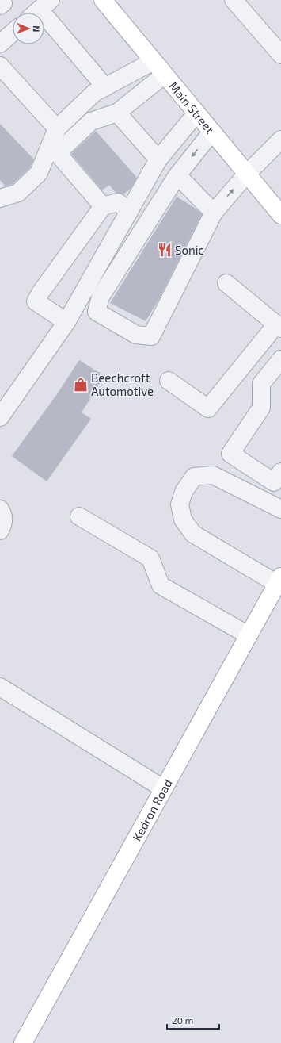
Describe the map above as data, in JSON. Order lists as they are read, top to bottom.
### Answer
{
  "streets": {
    "main road": ["Main Street", "Kedron Road"]
  },
  "places": {
    "restaurant": ["Sonic"],
    "shop": ["Beechcroft Automotive"]
  },
  "scale_bar": "20 m",
  "north": "right"
}
